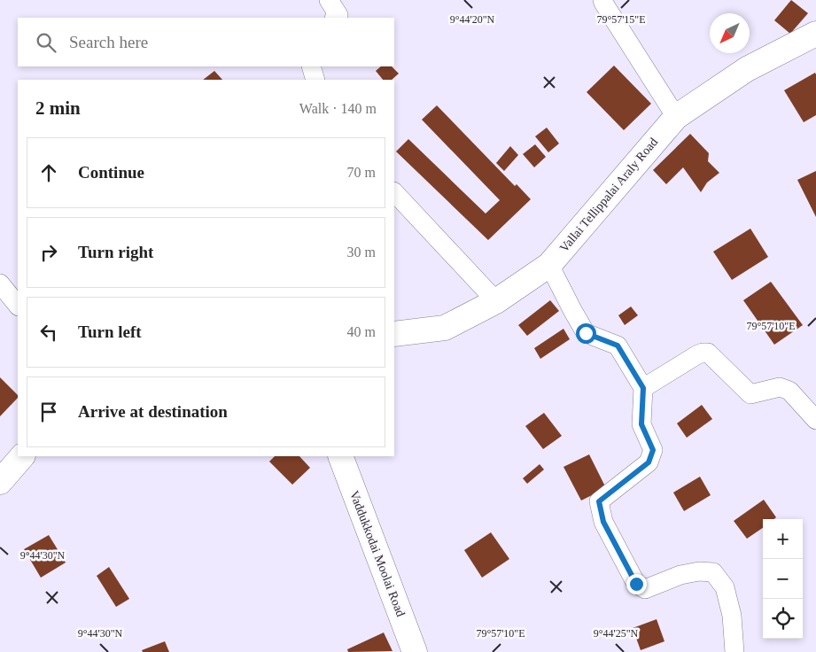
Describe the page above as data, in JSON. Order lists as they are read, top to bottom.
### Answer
{
  "streets": {
    "main road": ["Vallai Tellippalai Araly Road", "Vaddukkodai Moolai Road"]
  },
  "north": "bottom left",
  "page": {
    "search": "Search here",
    "heading": ["2 min", "Walk · 140 m"],
    "list": [
      ["Continue", "70 m"],
      ["Turn right", "30 m"],
      ["Turn left", "40 m"],
      "Arrive at destination"
    ],
    "map_buttons": ["+", "−"]
  },
  "coordinates": [
    "9°44'20\"N",
    "79°57'15\"E",
    "79°57'10\"E",
    "9°44'30\"N",
    "9°44'25\"N"
  ]
}
